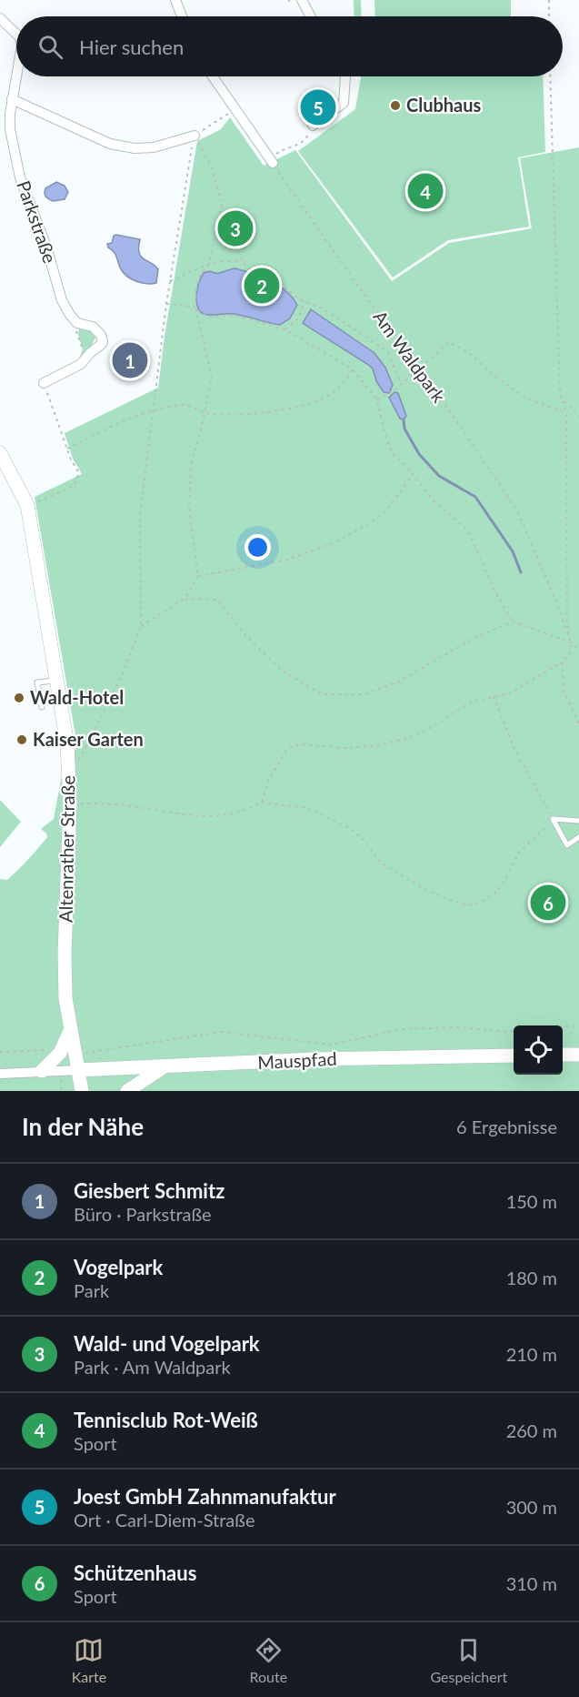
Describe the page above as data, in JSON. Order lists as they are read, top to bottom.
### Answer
{
  "streets": {
    "street": ["Parkstraße", "Altenrather Straße", "Mauspfad"],
    "path": ["Am Waldpark"]
  },
  "crossings": [
    ["Altenrather Straße", "Mauspfad"]
  ],
  "places": ["Clubhaus", "Wald-Hotel", "Kaiser Garten"],
  "page": {
    "search": "Hier suchen",
    "pins": [
      "5",
      "4",
      "3",
      "2",
      "1",
      "6"
    ],
    "heading": ["In der Nähe", "6 Ergebnisse"],
    "list": [
      {
        "mark": "1",
        "name": "Giesbert Schmitz",
        "note": "Büro · Parkstraße",
        "value": "150 m"
      },
      {
        "mark": "2",
        "name": "Vogelpark",
        "note": "Park",
        "value": "180 m"
      },
      {
        "mark": "3",
        "name": "Wald- und Vogelpark",
        "note": "Park · Am Waldpark",
        "value": "210 m"
      },
      {
        "mark": "4",
        "name": "Tennisclub Rot-Weiß",
        "note": "Sport",
        "value": "260 m"
      },
      {
        "mark": "5",
        "name": "Joest GmbH Zahnmanufaktur",
        "note": "Ort · Carl-Diem-Straße",
        "value": "300 m"
      },
      {
        "mark": "6",
        "name": "Schützenhaus",
        "note": "Sport",
        "value": "310 m"
      }
    ],
    "nav": ["Karte", "Route", "Gespeichert"]
  }
}
